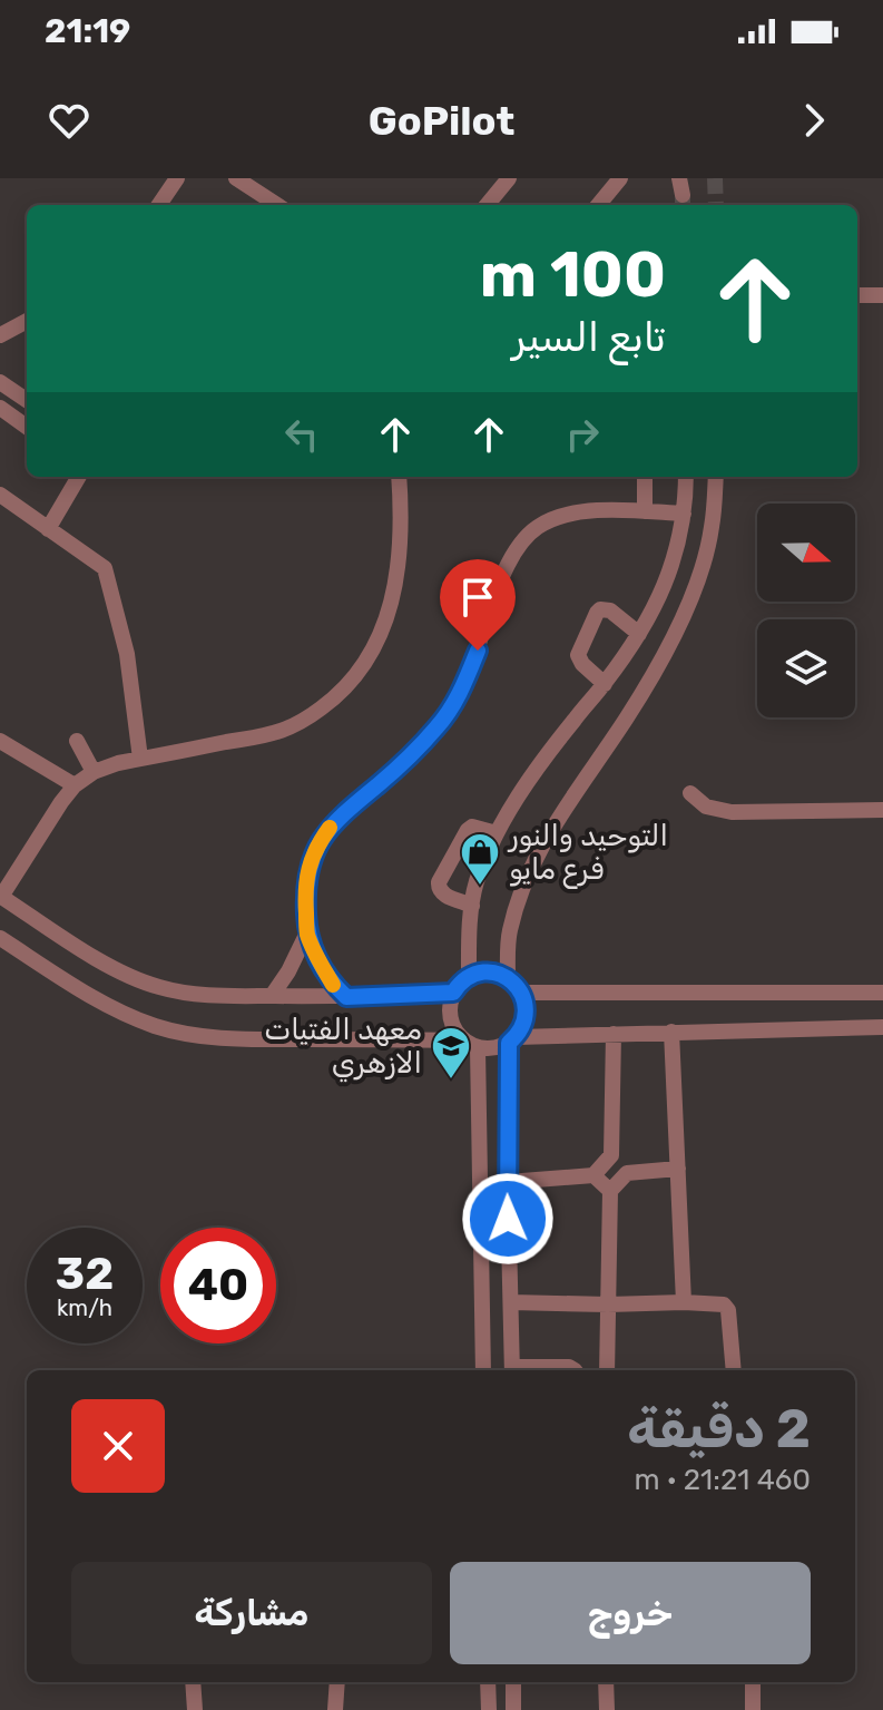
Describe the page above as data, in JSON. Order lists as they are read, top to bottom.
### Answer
{
  "places": {
    "shop": ["التوحيد والنور فرع مايو"],
    "school or university": ["معهد الفتيات الازهري"]
  },
  "north": "right",
  "page": {
    "status": "21:19",
    "header": "GoPilot",
    "turn": ["100 m", "تابع السير"],
    "speed": "32 km/h",
    "limit": "40",
    "heading": ["2 دقيقة", "460 m · 21:21"],
    "buttons": ["خروج", "مشاركة"]
  }
}
